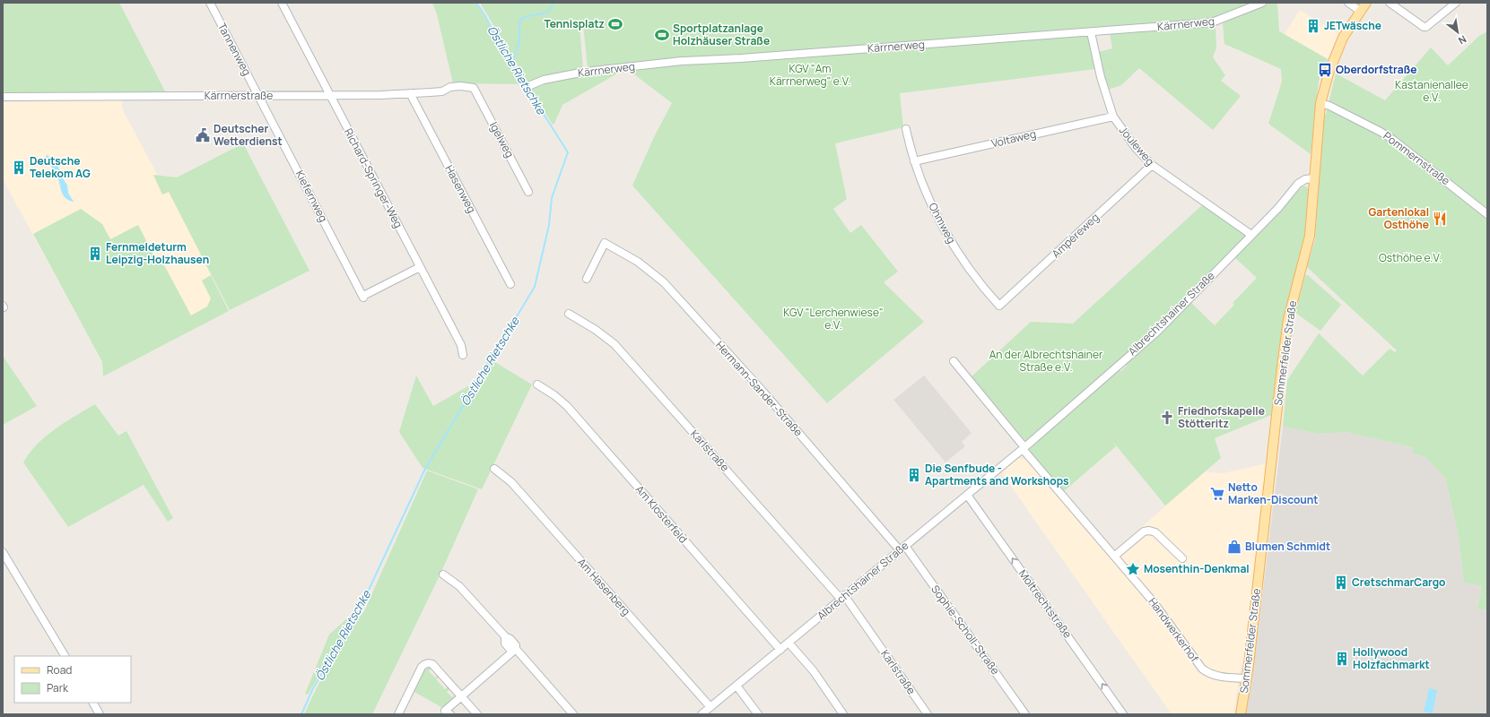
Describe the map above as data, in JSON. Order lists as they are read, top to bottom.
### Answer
{
  "streets": {
    "main road": ["Sommerfelder Straße"],
    "street": [
      "Kärrnerweg",
      "Tannenweg",
      "Kärrnerstraße",
      "Voltaweg",
      "Igelweg",
      "Jouleweg",
      "Pommernstraße",
      "Richard-Springer-Weg",
      "Hasenweg",
      "Kiefernweg",
      "Ohmweg",
      "Ampèreweg",
      "Albrechtshainer Straße",
      "Hermann-Sander-Straße",
      "Karlstraße",
      "Am Klosterfeld",
      "Am Hasenberg",
      "Moltrechtstraße",
      "Sophie-Scholl-Straße",
      "Handwerkerhof"
    ]
  },
  "crossings": [
    ["Kärrnerweg", "Jouleweg"],
    ["Tannenweg", "Kärrnerstraße"],
    ["Tannenweg", "Kiefernweg"],
    ["Kärrnerstraße", "Igelweg"],
    ["Kärrnerstraße", "Richard-Springer-Weg"],
    ["Kärrnerstraße", "Hasenweg"],
    ["Kärrnerstraße", "Kiefernweg"],
    ["Voltaweg", "Jouleweg"],
    ["Voltaweg", "Ohmweg"],
    ["Jouleweg", "Ampèreweg"],
    ["Jouleweg", "Albrechtshainer Straße"],
    ["Pommernstraße", "Sommerfelder Straße"],
    ["Richard-Springer-Weg", "Kiefernweg"],
    ["Ohmweg", "Ampèreweg"],
    ["Albrechtshainer Straße", "Sommerfelder Straße"],
    ["Albrechtshainer Straße", "Hermann-Sander-Straße"],
    ["Albrechtshainer Straße", "Karlstraße"],
    ["Albrechtshainer Straße", "Am Klosterfeld"],
    ["Albrechtshainer Straße", "Am Hasenberg"],
    ["Albrechtshainer Straße", "Moltrechtstraße"],
    ["Albrechtshainer Straße", "Sophie-Scholl-Straße"],
    ["Albrechtshainer Straße", "Handwerkerhof"],
    ["Sommerfelder Straße", "Handwerkerhof"],
    ["Hermann-Sander-Straße", "Sophie-Scholl-Straße"]
  ],
  "one_way": ["Moltrechtstraße"],
  "water": ["Östliche Rietschke"],
  "parks": [
    "KGV \"Am Kärrnerweg\" e.V.",
    "Kastanienallee e.V.",
    "Osthöhe e.V.",
    "KGV \"Lerchenwiese\" e.V.",
    "An der Albrechtshainer Straße e.V."
  ],
  "places": {
    "sports": ["Tennisplatz", "Sportplatzanlage Holzhäuser Straße"],
    "building": [
      "JETwäsche",
      "Deutsche Telekom AG",
      "Fernmeldeturm Leipzig-Holzhausen",
      "Die Senfbude - Apartments and Workshops",
      "CretschmarCargo",
      "Hollywood Holzfachmarkt"
    ],
    "bus stop": ["Oberdorfstraße"],
    "public building": ["Deutscher Wetterdienst"],
    "restaurant": ["Gartenlokal Osthöhe"],
    "church": ["Friedhofskapelle Stötteritz"],
    "supermarket": ["Netto Marken-Discount"],
    "shop": ["Blumen Schmidt"],
    "place": ["Mosenthin-Denkmal"]
  },
  "legend": ["Road", "Park"],
  "north": "bottom right"
}
